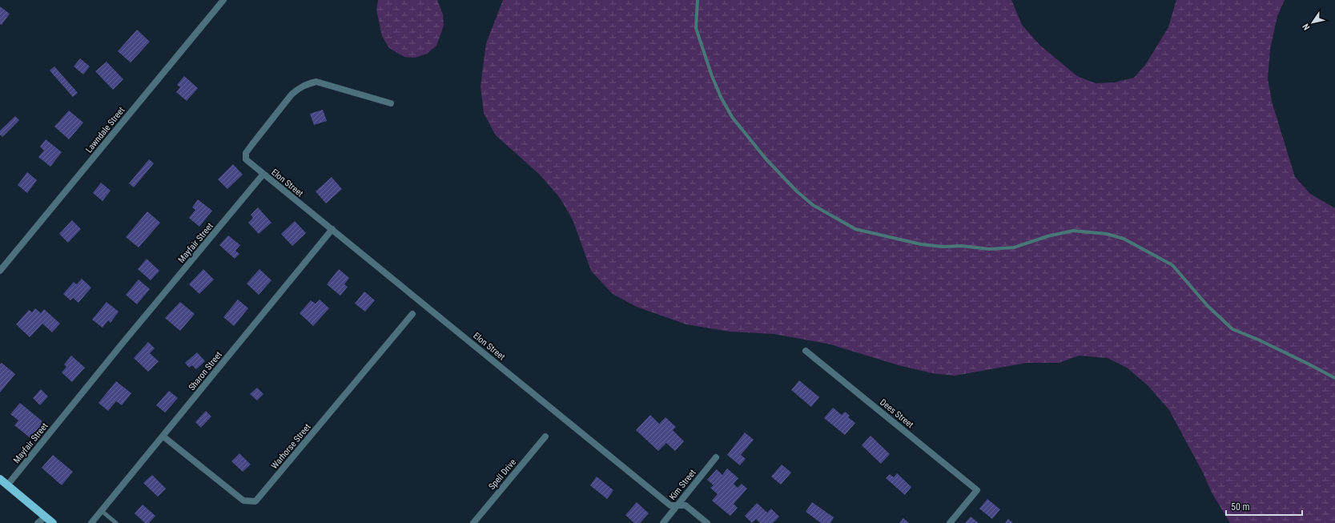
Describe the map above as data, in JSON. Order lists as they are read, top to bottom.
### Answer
{
  "streets": {
    "street": [
      "Lawndale Street",
      "Elon Street",
      "Mayfair Street",
      "Sharon Street",
      "Dees Street",
      "Warhorse Street",
      "Spell Drive",
      "Kim Street"
    ]
  },
  "crossings": [
    ["Elon Street", "Mayfair Street"],
    ["Elon Street", "Sharon Street"],
    ["Elon Street", "Kim Street"],
    ["Sharon Street", "Warhorse Street"]
  ],
  "scale_bar": "50 m",
  "north": "bottom left"
}
